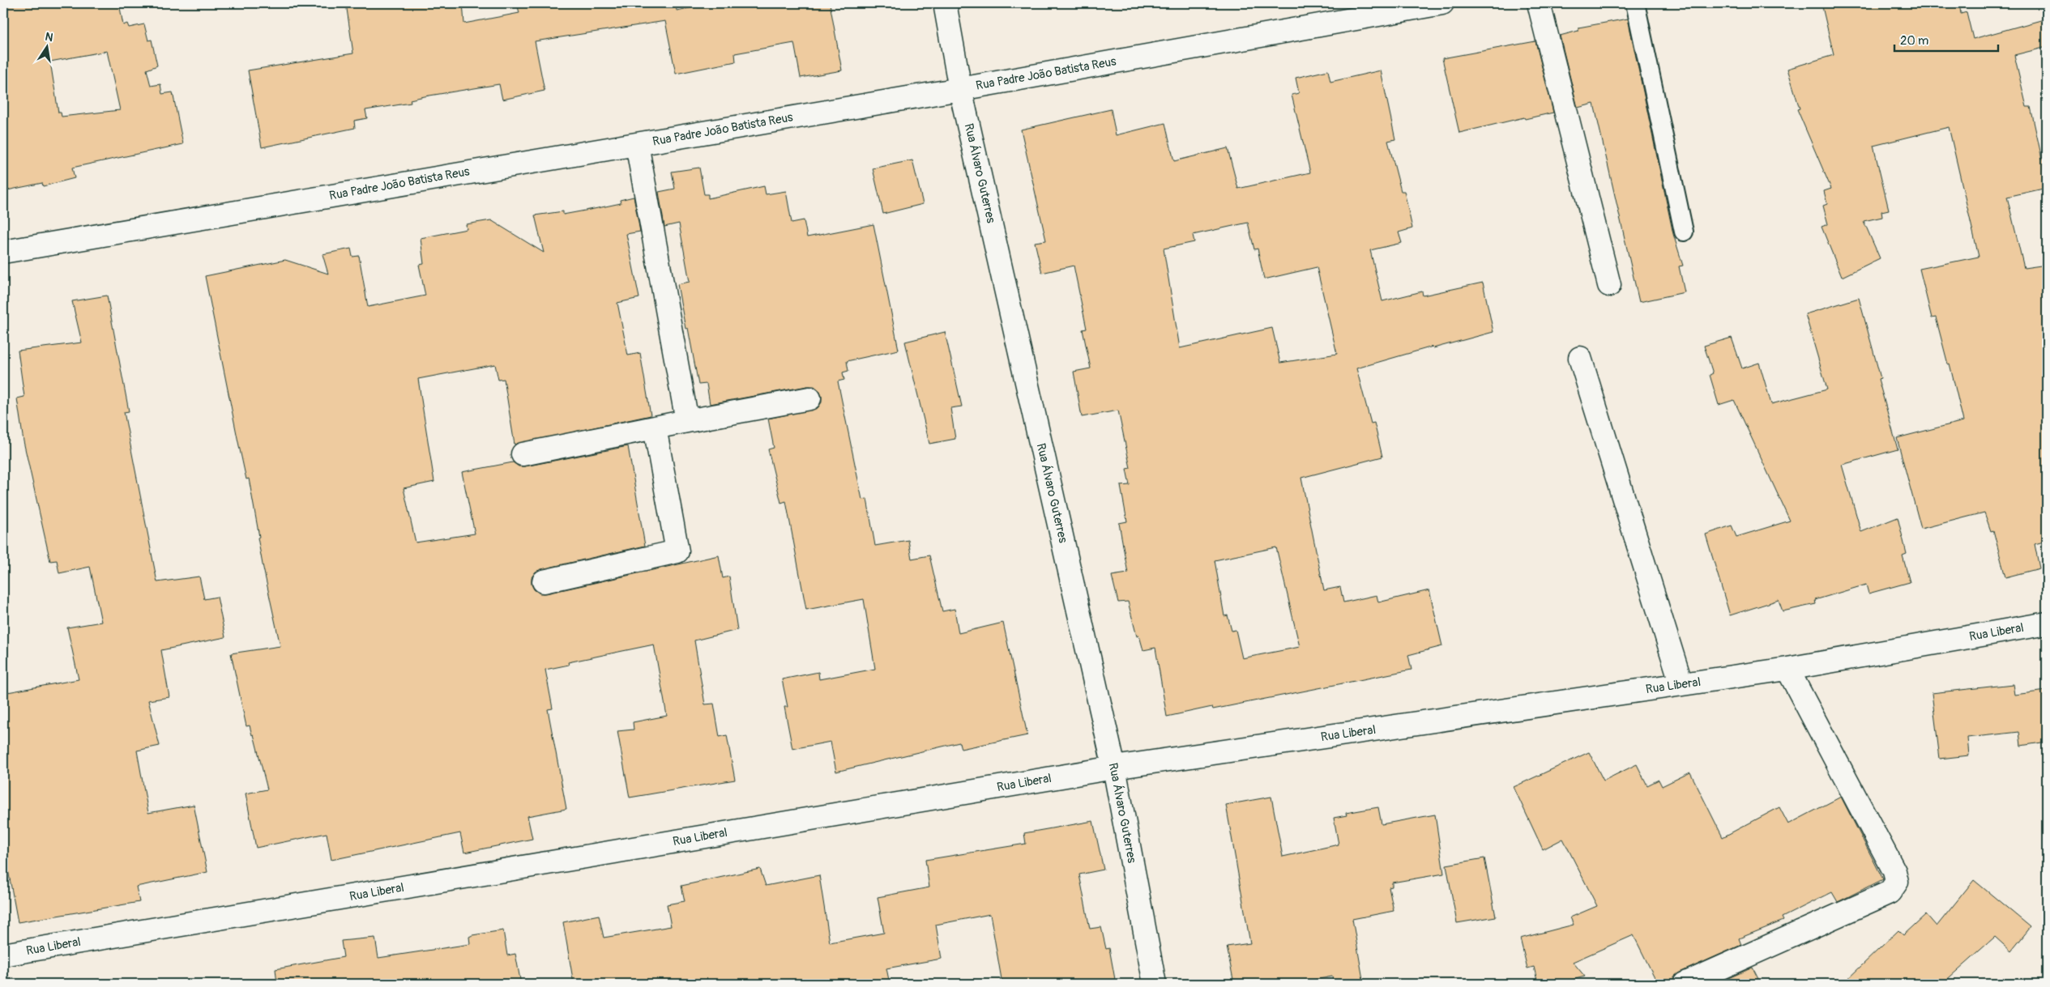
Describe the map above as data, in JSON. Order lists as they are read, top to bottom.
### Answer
{
  "streets": {
    "street": ["Rua Padre João Batista Reus", "Rua Álvaro Guterres", "Rua Liberal"]
  },
  "crossings": [
    ["Rua Padre João Batista Reus", "Rua Álvaro Guterres"],
    ["Rua Álvaro Guterres", "Rua Liberal"]
  ],
  "scale_bar": "20 m",
  "north": "top"
}
